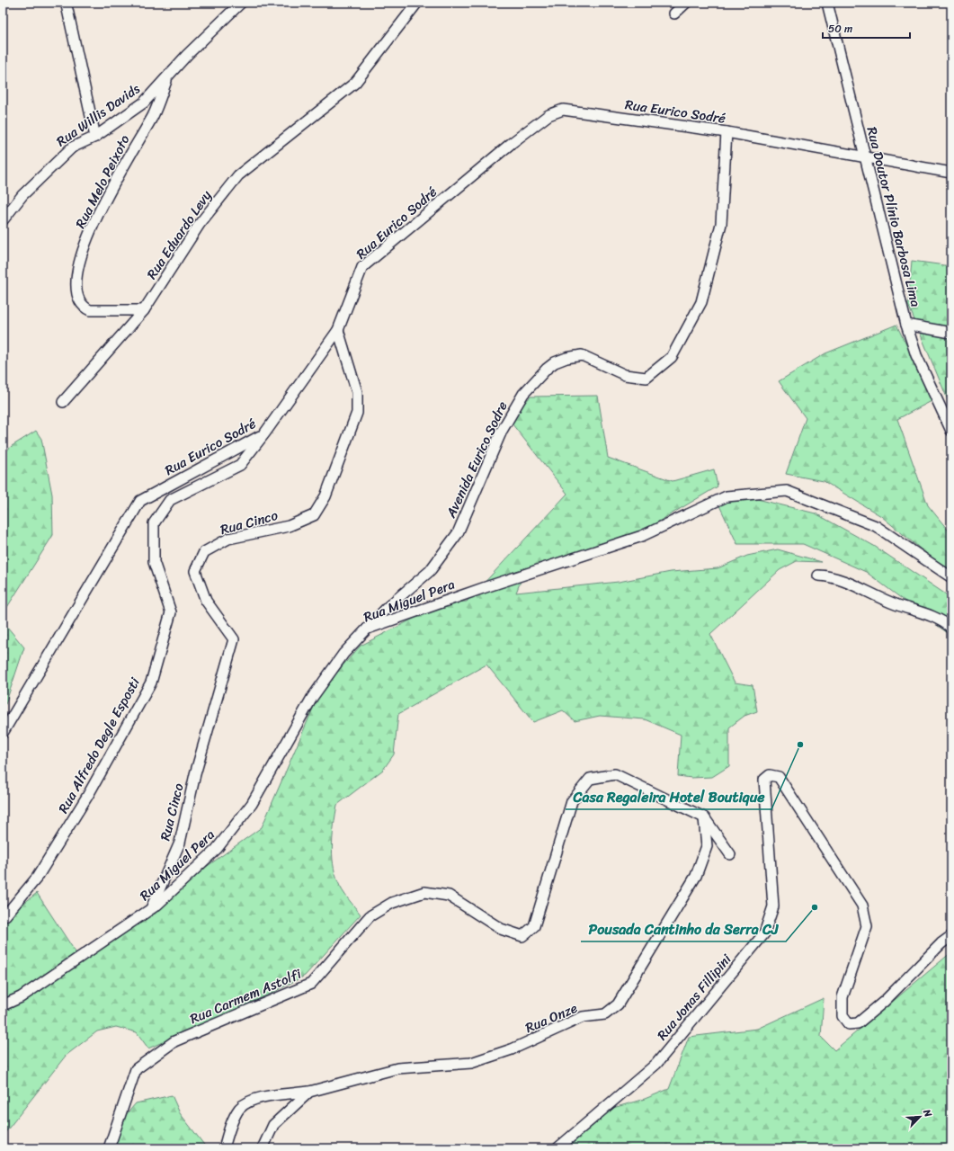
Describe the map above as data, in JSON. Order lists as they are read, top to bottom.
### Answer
{
  "streets": {
    "street": [
      "Rua Eurico Sodré",
      "Rua Willis Davids",
      "Rua Melo Peixoto",
      "Rua Doutor Plínio Barbosa Lima",
      "Rua Eduardo Levy",
      "Avenida Eurico Sodre",
      "Rua Cinco",
      "Rua Miguel Pera",
      "Rua Alfredo Degle Esposti",
      "Rua Carmem Astolfi",
      "Rua Jonas Fillipini",
      "Rua Onze"
    ]
  },
  "crossings": [
    ["Rua Eurico Sodré", "Rua Doutor Plínio Barbosa Lima"],
    ["Rua Eurico Sodré", "Avenida Eurico Sodre"],
    ["Rua Eurico Sodré", "Rua Cinco"],
    ["Rua Eurico Sodré", "Rua Alfredo Degle Esposti"],
    ["Rua Willis Davids", "Rua Melo Peixoto"],
    ["Rua Melo Peixoto", "Rua Eduardo Levy"],
    ["Avenida Eurico Sodre", "Rua Miguel Pera"],
    ["Rua Cinco", "Rua Miguel Pera"],
    ["Rua Carmem Astolfi", "Rua Onze"]
  ],
  "places": ["Casa Regaleira Hotel Boutique", "Pousada Cantinho da Serra CJ"],
  "scale_bar": "50 m",
  "north": "top right"
}
